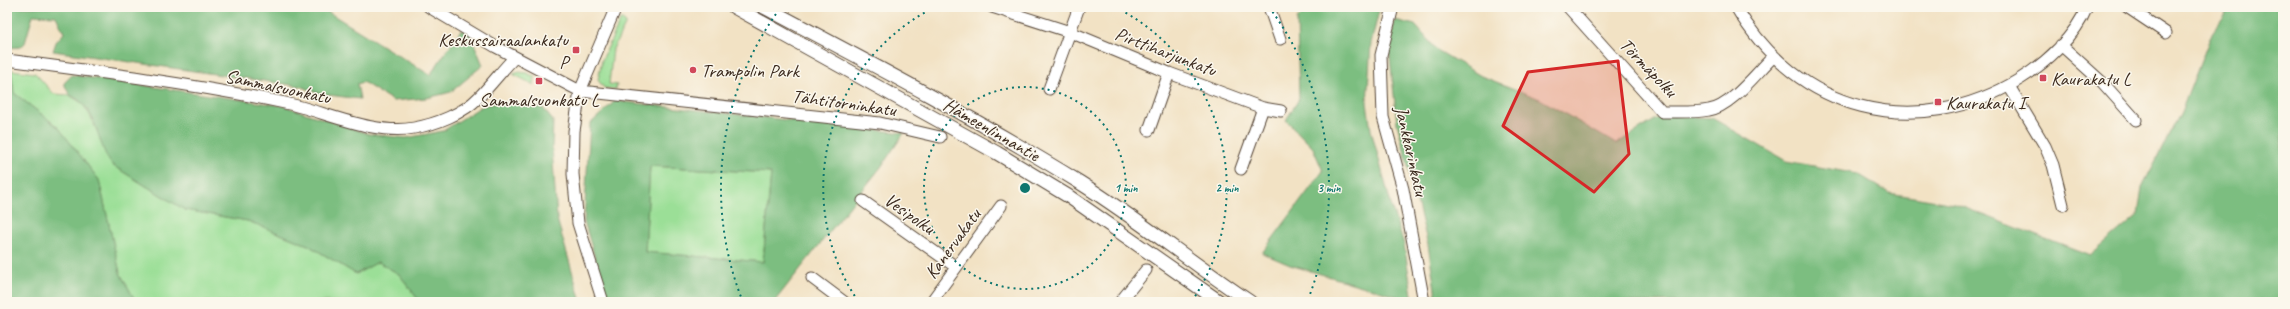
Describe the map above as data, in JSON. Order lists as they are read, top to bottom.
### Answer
{
  "streets": {
    "main road": ["Hämeenlinnantie"],
    "street": [
      "Pirttiharjunkatu",
      "Törmäpolku",
      "Sammalsuonkatu",
      "Tähtitorninkatu",
      "Jankkarinkatu",
      "Vesipolku",
      "Kanervakatu"
    ]
  },
  "crossings": [
    ["Sammalsuonkatu", "Tähtitorninkatu"],
    ["Vesipolku", "Kanervakatu"]
  ],
  "places": {
    "transit": [
      "Keskussairaalankatu P",
      "Kaurakatu L",
      "Sammalsuonkatu L",
      "Kaurakatu I"
    ],
    "other": ["Trampolin Park"]
  },
  "rings": ["1 min", "2 min", "3 min"]
}
